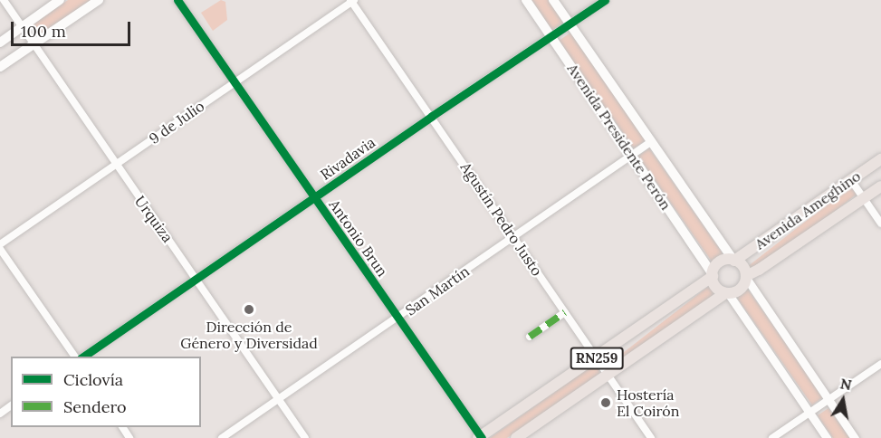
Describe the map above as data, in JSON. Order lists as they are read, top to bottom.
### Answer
{
  "streets": {
    "highway": ["Avenida Ameghino", "RN259"],
    "main road": ["Avenida Presidente Perón"],
    "street": [
      "9 de Julio",
      "Rivadavia",
      "Urquiza",
      "Agustín Pedro Justo",
      "Antonio Brun",
      "San Martín"
    ]
  },
  "crossings": [
    ["9 de Julio", "Urquiza"],
    ["9 de Julio", "Agustín Pedro Justo"],
    ["9 de Julio", "Antonio Brun"],
    ["Avenida Presidente Perón", "Rivadavia"],
    ["Avenida Presidente Perón", "Avenida Ameghino"],
    ["Avenida Presidente Perón", "San Martín"],
    ["Avenida Presidente Perón", "RN259"],
    ["Rivadavia", "Urquiza"],
    ["Rivadavia", "Agustín Pedro Justo"],
    ["Rivadavia", "Antonio Brun"],
    ["Avenida Ameghino", "RN259"],
    ["Urquiza", "San Martín"],
    ["Agustín Pedro Justo", "San Martín"],
    ["Agustín Pedro Justo", "RN259"],
    ["Antonio Brun", "San Martín"],
    ["Antonio Brun", "RN259"]
  ],
  "places": ["Dirección de Género y Diversidad", "Hostería El Coirón"],
  "legend": ["Ciclovía", "Sendero"],
  "scale_bar": "100 m",
  "north": "top"
}
